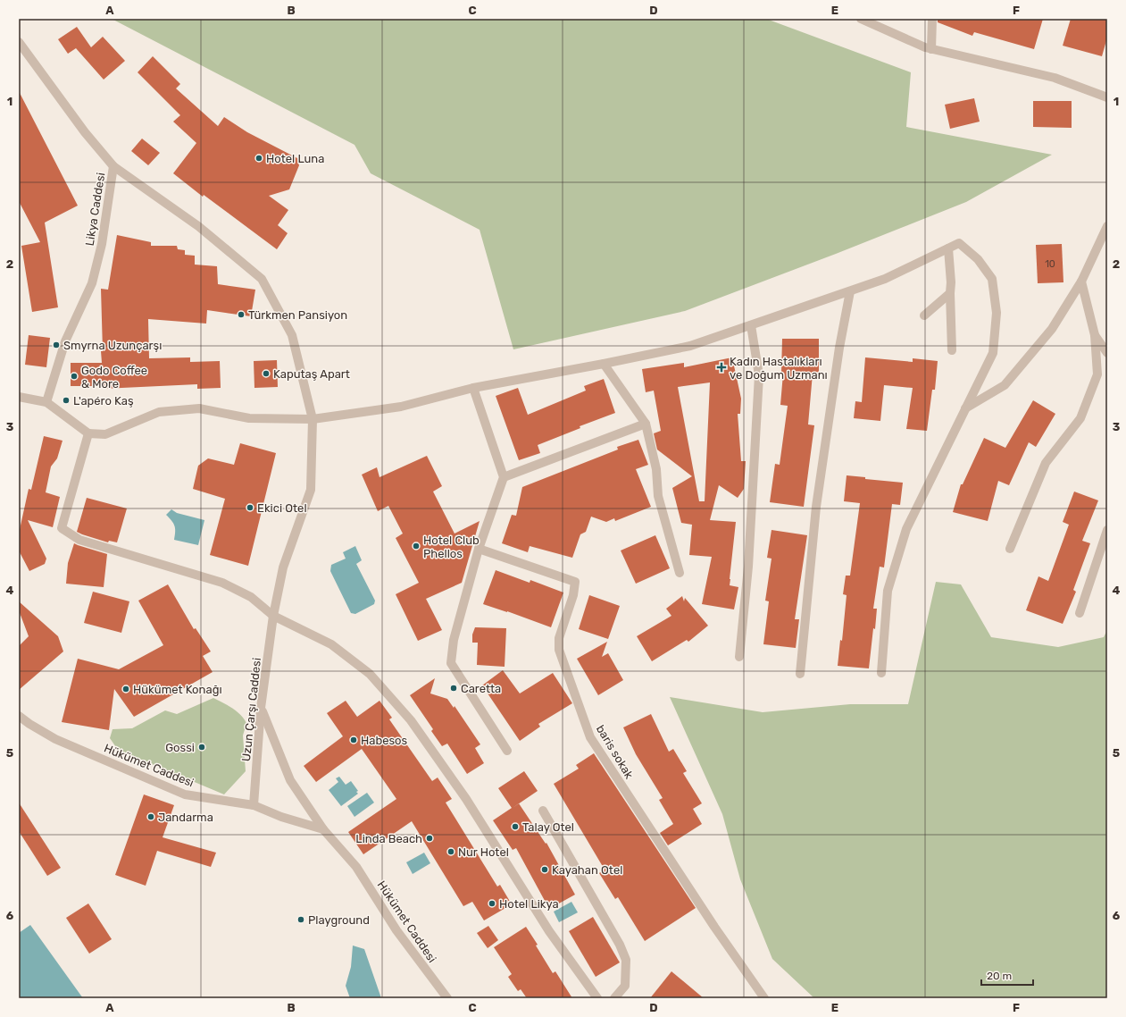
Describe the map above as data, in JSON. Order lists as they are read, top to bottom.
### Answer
{
  "streets": {
    "street": [
      "Likya Caddesi",
      "Uzun Çarşı Caddesi",
      "baris sokak",
      "Hükümet Caddesi"
    ]
  },
  "crossings": [
    ["Likya Caddesi", "Uzun Çarşı Caddesi"],
    ["Uzun Çarşı Caddesi", "Hükümet Caddesi"]
  ],
  "places": {
    "other": [
      "Hotel Luna",
      "Türkmen Pansiyon",
      "Smyrna Uzunçarşı",
      "Kaputaş Apart",
      "Godo Coffee & More",
      "L'apéro Kaş",
      "Ekici Otel",
      "Hotel Club Phellos",
      "Caretta",
      "Hükümet Konağı",
      "Habesos",
      "Gossi",
      "Jandarma",
      "Talay Otel",
      "Linda Beach",
      "Nur Hotel",
      "Kayahan Otel",
      "Hotel Likya",
      "Playground"
    ],
    "health": ["Kadın Hastalıkları ve Doğum Uzmanı"]
  },
  "house_numbers": ["10"],
  "scale_bar": "20 m",
  "grid": {
    "columns": [
      "A",
      "B",
      "C",
      "D",
      "E",
      "F"
    ],
    "rows": [
      "1",
      "2",
      "3",
      "4",
      "5",
      "6"
    ]
  }
}
